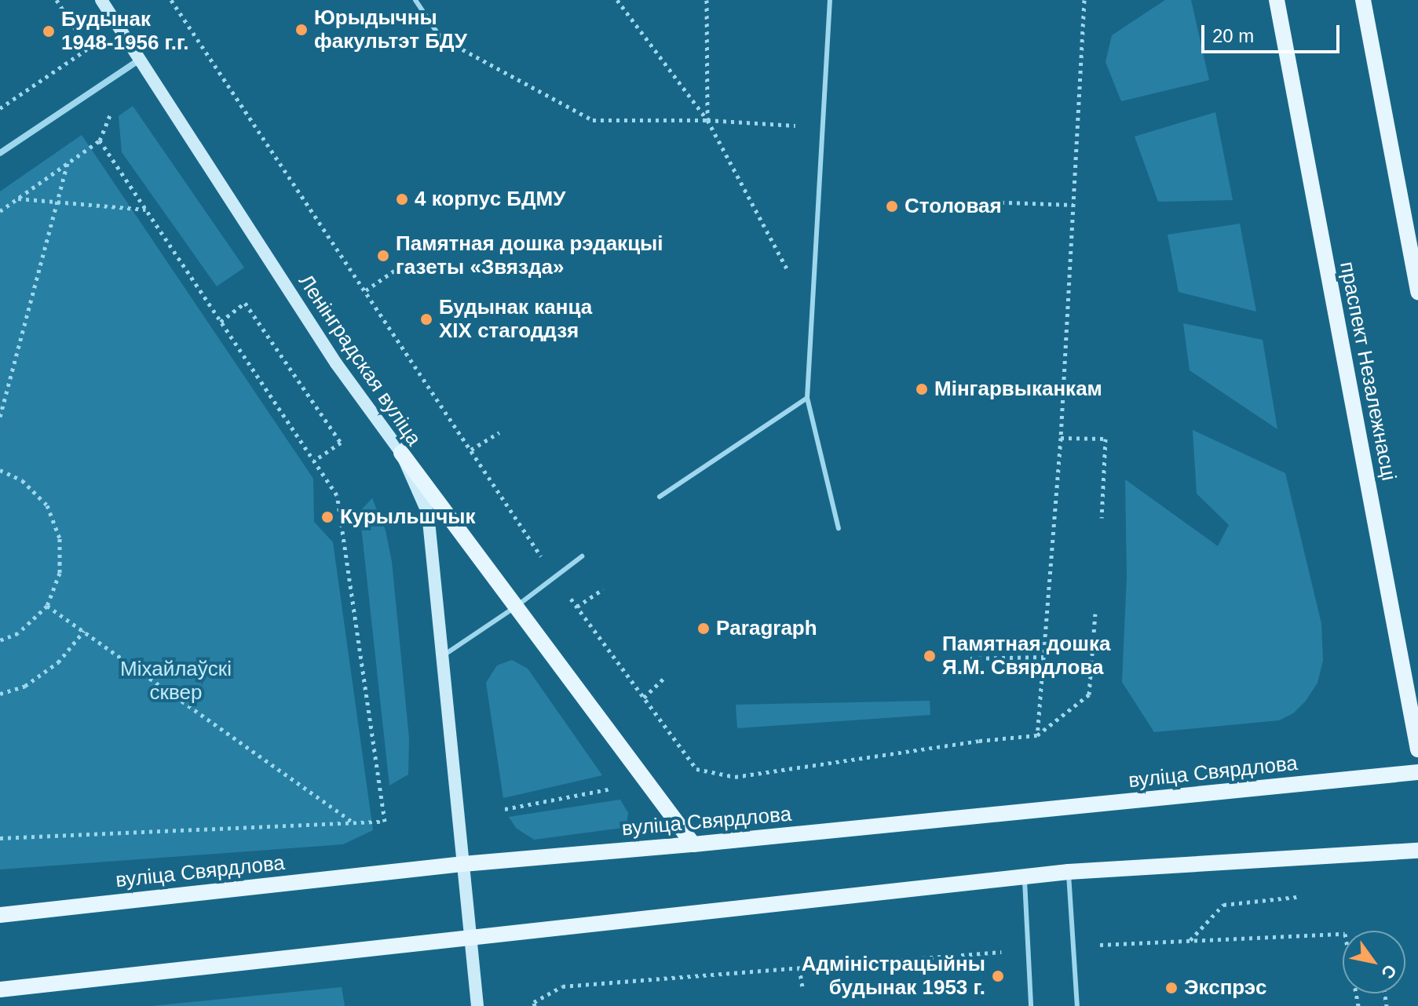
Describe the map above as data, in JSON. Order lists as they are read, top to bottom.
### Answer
{
  "streets": {
    "main road": ["праспект Незалежнасці", "вуліца Свярдлова"],
    "street": ["Ленінградская вуліца"]
  },
  "crossings": [
    ["Ленінградская вуліца", "вуліца Свярдлова"]
  ],
  "parks": ["Міхайлаўскі сквер"],
  "places": [
    "Юрыдычны факультэт БДУ",
    "Будынак 1948-1956 г.г.",
    "4 корпус БДМУ",
    "Столовая",
    "Памятная дошка рэдакцыі газеты «Звязда»",
    "Будынак канца XIX стагоддзя",
    "Мінгарвыканкам",
    "Курыльшчык",
    "Paragraph",
    "Памятная дошка Я.М. Свярдлова",
    "Адміністрацыйны будынак 1953 г.",
    "Экспрэс"
  ],
  "scale_bar": "20 m",
  "north": "bottom right"
}
